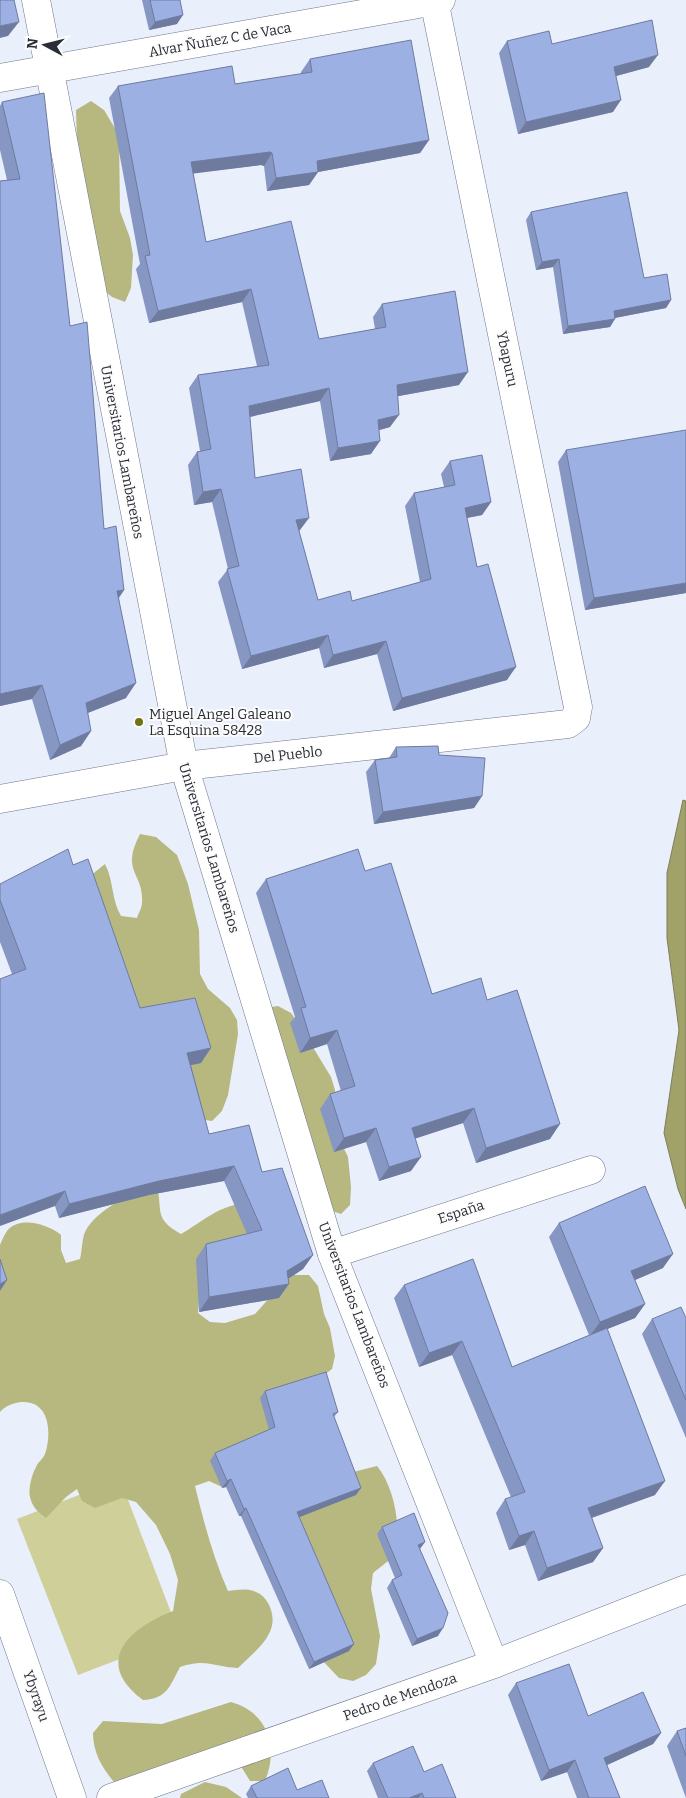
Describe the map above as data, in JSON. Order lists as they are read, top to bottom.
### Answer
{
  "streets": {
    "street": [
      "Alvar Ñuñez C de Vaca",
      "Ybapuru",
      "Universitarios Lambareños",
      "Del Pueblo",
      "España",
      "Ybyrayu",
      "Pedro de Mendoza"
    ]
  },
  "crossings": [
    ["Alvar Ñuñez C de Vaca", "Ybapuru"],
    ["Alvar Ñuñez C de Vaca", "Universitarios Lambareños"],
    ["Ybapuru", "Del Pueblo"],
    ["Universitarios Lambareños", "Del Pueblo"],
    ["Universitarios Lambareños", "España"],
    ["Universitarios Lambareños", "Pedro de Mendoza"]
  ],
  "places": ["Miguel Angel Galeano La Esquina 58428"],
  "north": "left"
}
